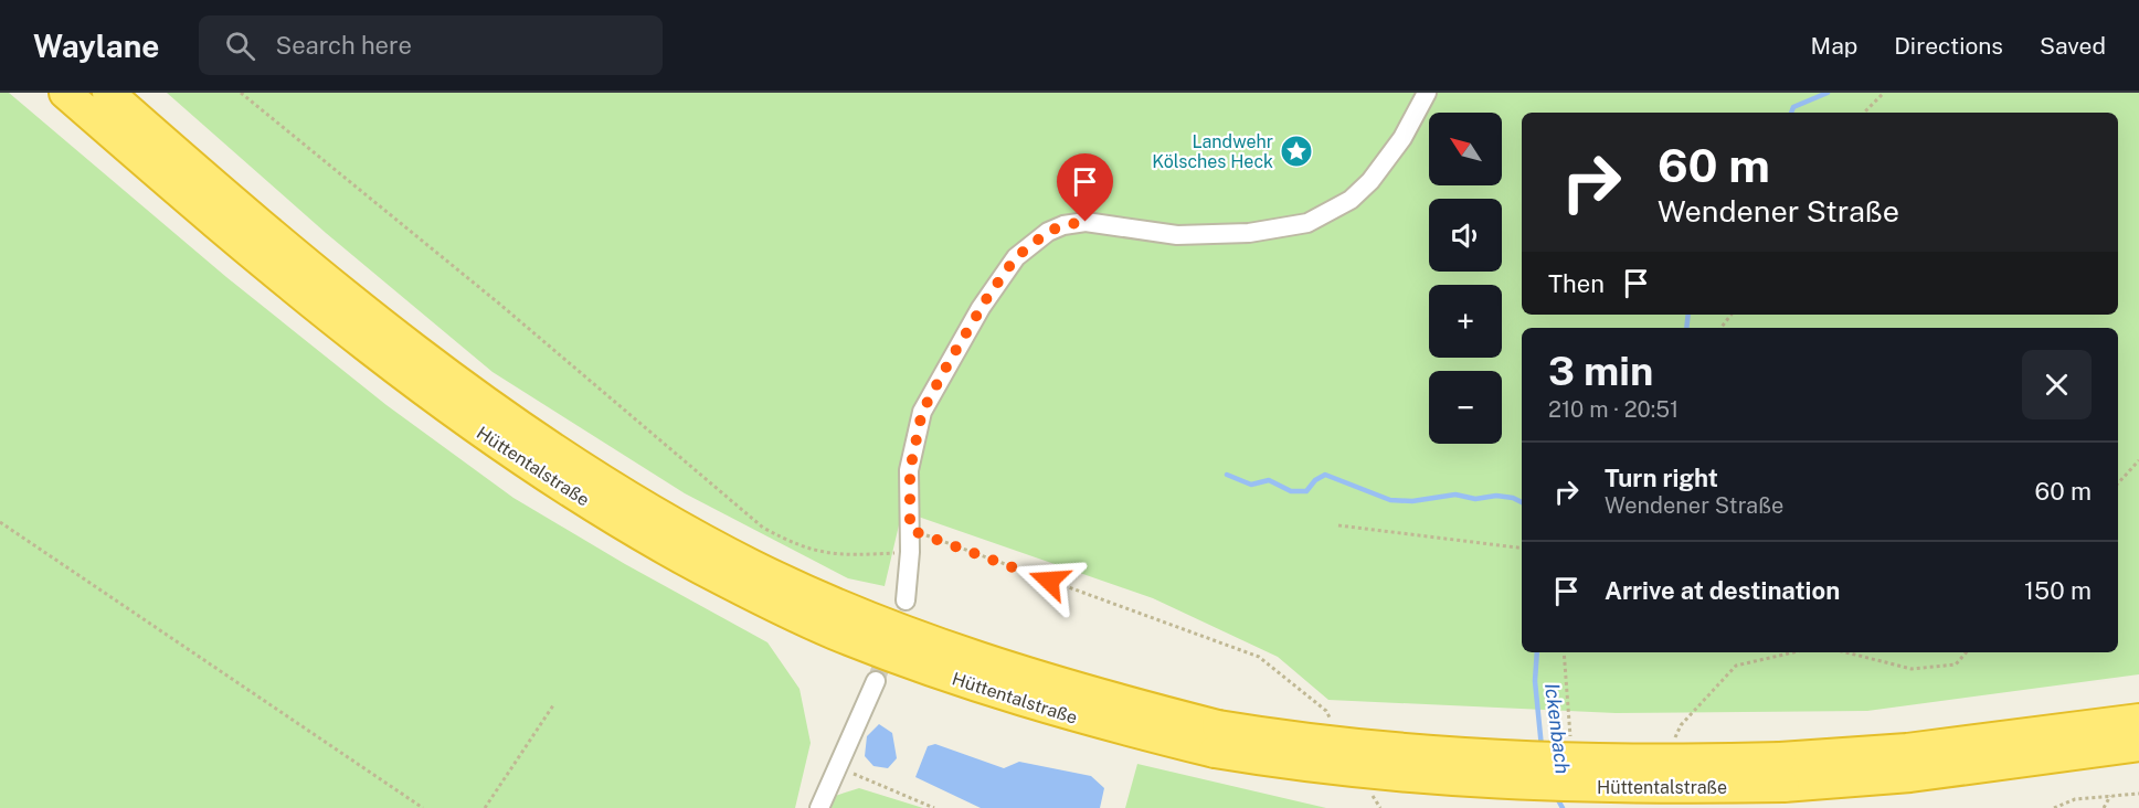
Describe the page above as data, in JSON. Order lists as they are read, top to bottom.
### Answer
{
  "streets": {
    "highway": ["Hüttentalstraße"]
  },
  "water": ["Ickenbach"],
  "places": {
    "place": ["Landwehr Kölsches Heck"]
  },
  "north": "top left",
  "page": {
    "header": "Waylane",
    "search": "Search here",
    "nav": ["Map", "Directions", "Saved"],
    "map_buttons": ["+", "−"],
    "turn": ["60 m", "Wendener Straße"],
    "then": "Then",
    "heading": ["3 min", "210 m · 20:51"],
    "list": [
      {
        "name": "Turn right",
        "note": "Wendener Straße",
        "value": "60 m"
      },
      {
        "name": "Arrive at destination",
        "value": "150 m"
      }
    ]
  }
}
